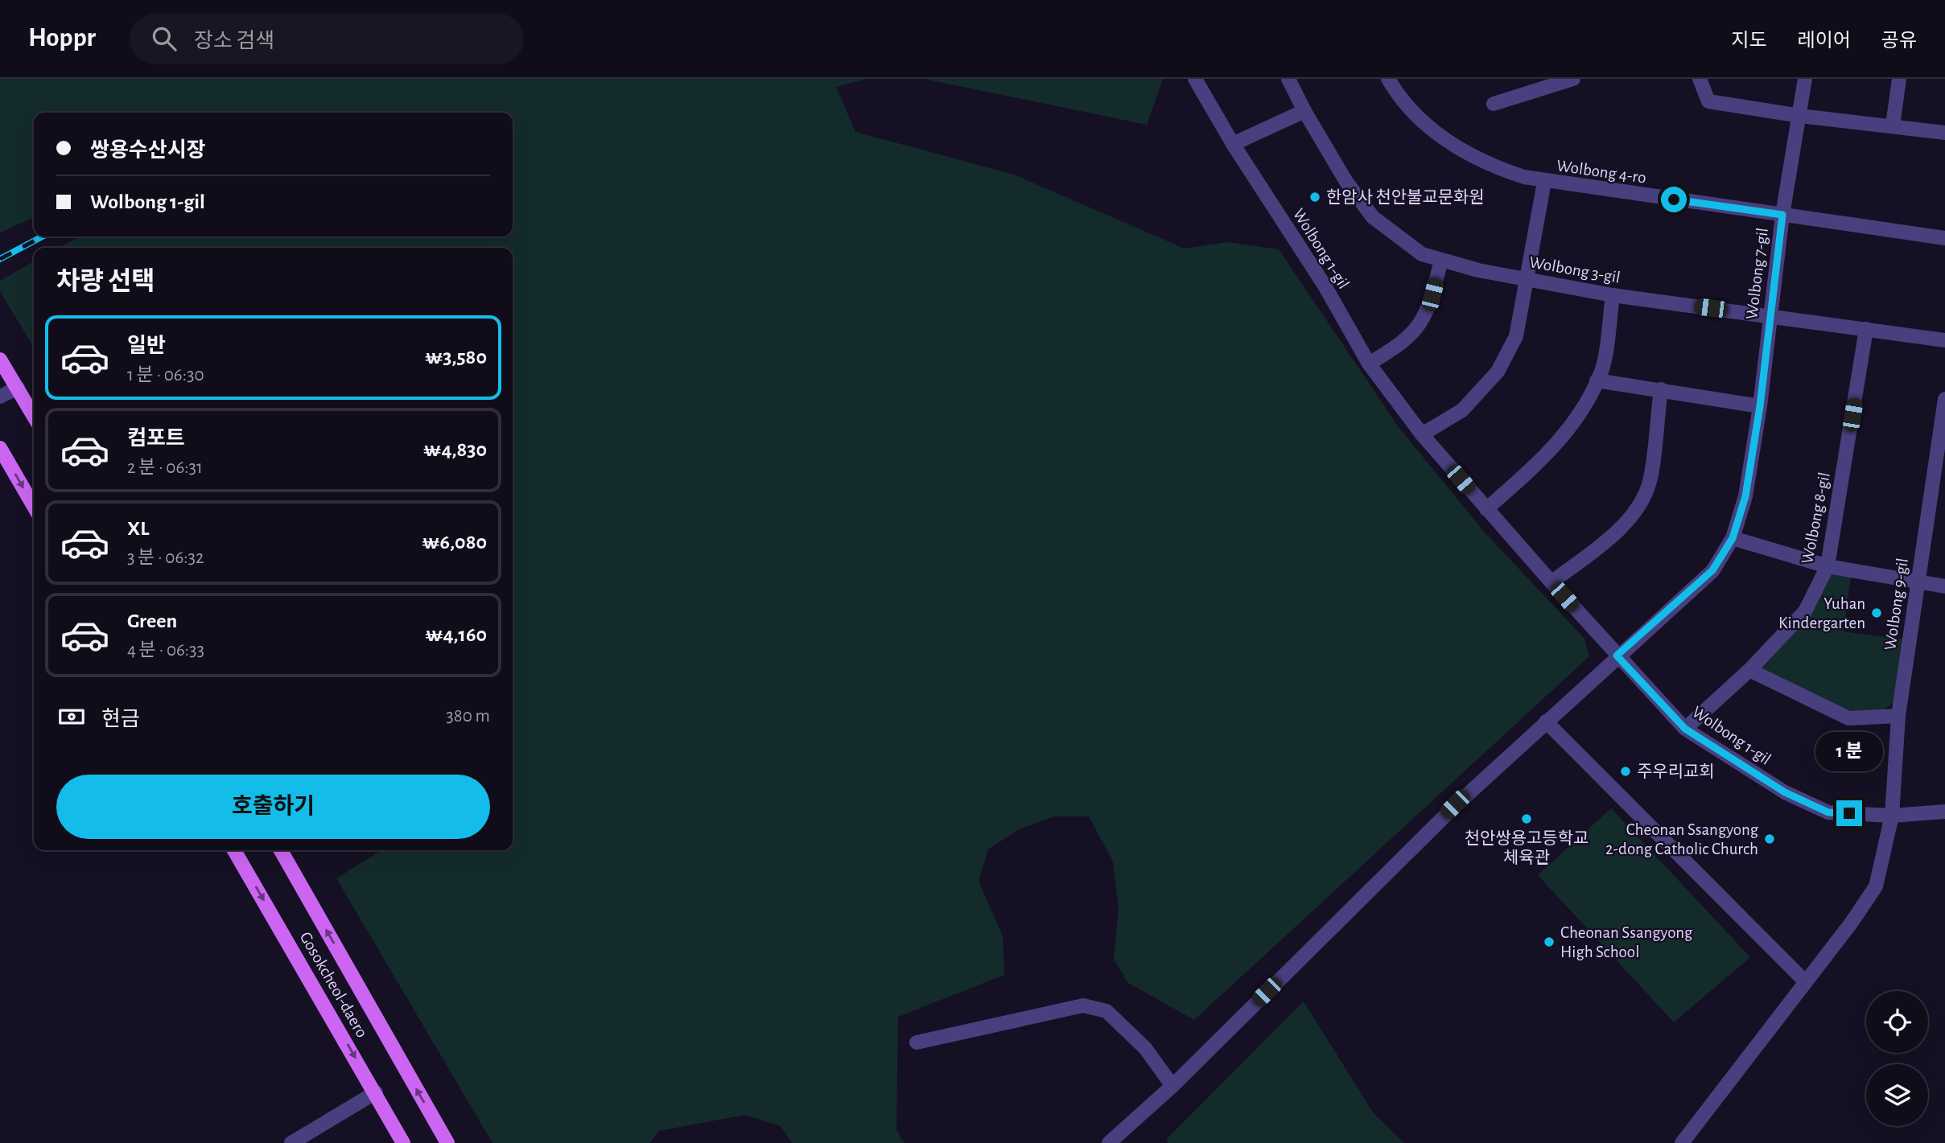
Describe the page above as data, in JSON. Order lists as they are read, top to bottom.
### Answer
{
  "streets": {
    "main road": ["Gosokcheol-daero"],
    "street": [
      "Wolbong 4-ro",
      "Wolbong 1-gil",
      "Wolbong 3-gil",
      "Wolbong 7-gil",
      "Wolbong 8-gil",
      "Wolbong 9-gil"
    ]
  },
  "crossings": [
    ["Wolbong 4-ro", "Wolbong 7-gil"],
    ["Wolbong 1-gil", "Wolbong 7-gil"],
    ["Wolbong 1-gil", "Wolbong 8-gil"],
    ["Wolbong 1-gil", "Wolbong 9-gil"],
    ["Wolbong 3-gil", "Wolbong 7-gil"],
    ["Wolbong 3-gil", "Wolbong 8-gil"]
  ],
  "places": [
    "한암사 천안불교문화원",
    "Yuhan Kindergarten",
    "주우리교회",
    "천안쌍용고등학교 체육관",
    "Cheonan Ssangyong 2-dong Catholic Church",
    "Cheonan Ssangyong High School"
  ],
  "page": {
    "header": "Hoppr",
    "search": "장소 검색",
    "nav": ["지도", "레이어", "공유"],
    "banner": ["쌍용수산시장", "Wolbong 1-gil"],
    "heading": "차량 선택",
    "list": [
      {
        "name": "일반",
        "note": "1 분 · 06:30",
        "value": "₩3,580"
      },
      {
        "name": "컴포트",
        "note": "2 분 · 06:31",
        "value": "₩4,830"
      },
      {
        "name": "XL",
        "note": "3 분 · 06:32",
        "value": "₩6,080"
      },
      {
        "name": "Green",
        "note": "4 분 · 06:33",
        "value": "₩4,160"
      }
    ],
    "pay": ["현금", "380 m"],
    "bubble": "1 분",
    "buttons": "호출하기"
  }
}
